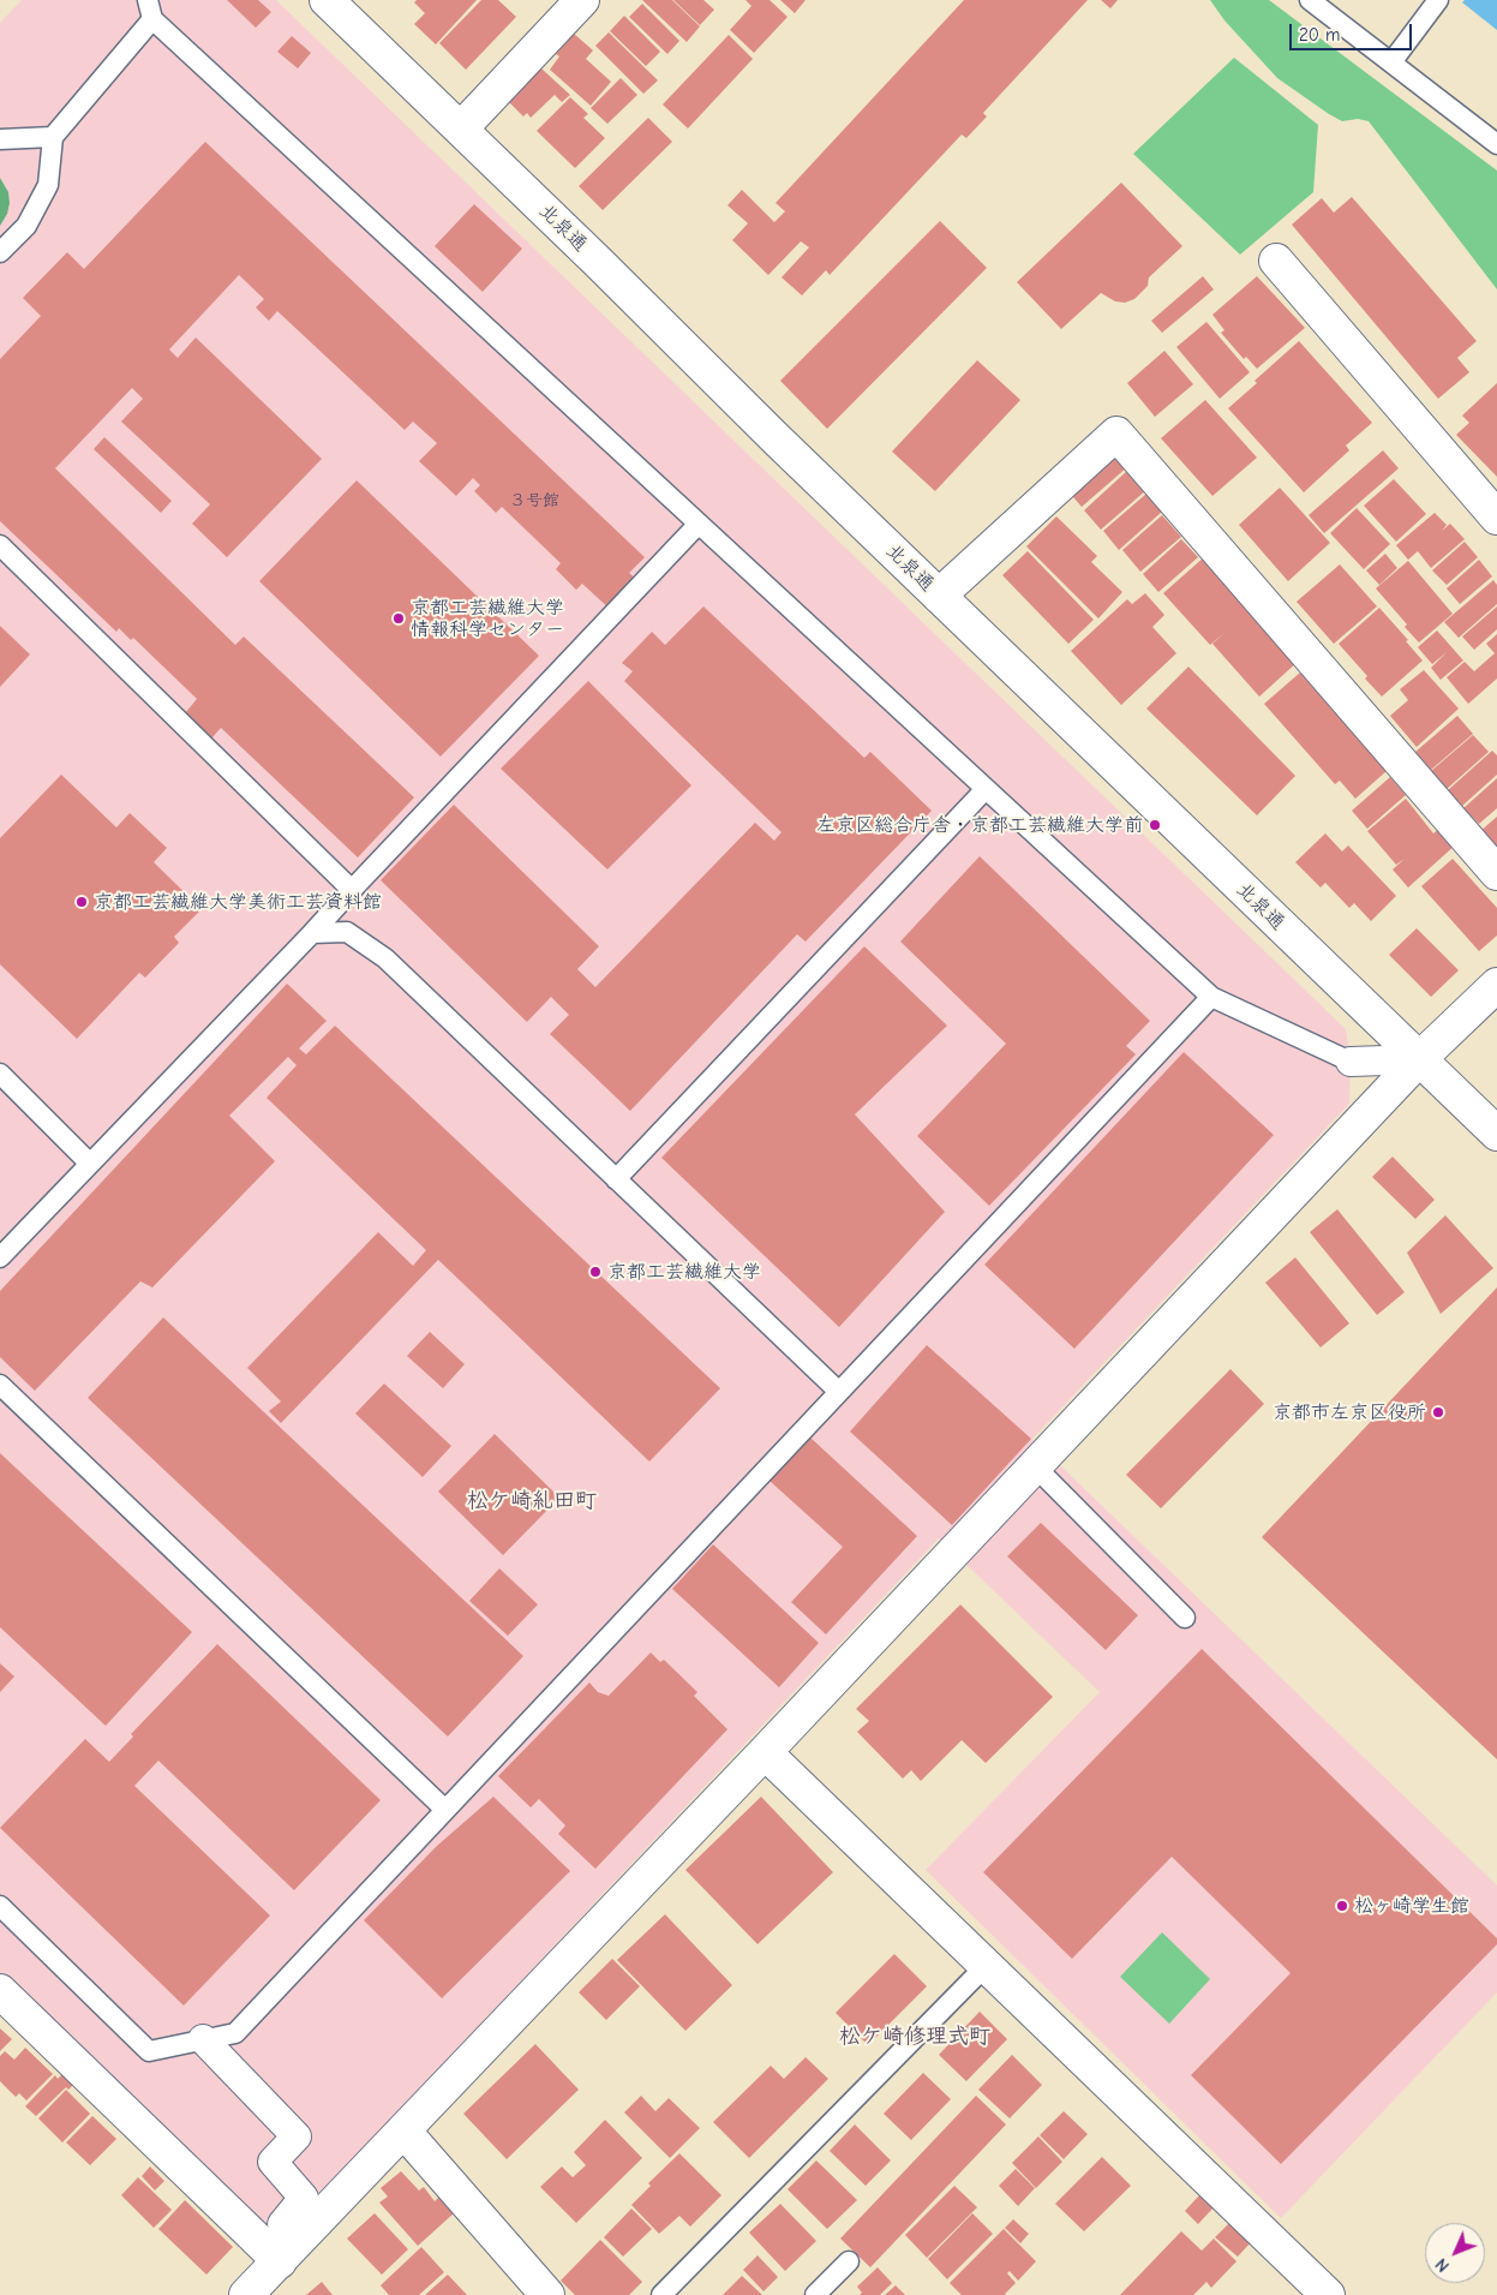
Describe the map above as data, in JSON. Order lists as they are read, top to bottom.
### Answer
{
  "streets": {
    "street": ["北泉通"]
  },
  "districts": ["松ケ崎糺田町", "松ケ崎修理式町"],
  "places": [
    "京都工芸繊維大学 情報科学センター",
    "左京区総合庁舎・京都工芸繊維大学前",
    "京都工芸繊維大学美術工芸資料館",
    "京都工芸繊維大学",
    "京都市左京区役所",
    "松ヶ崎学生館"
  ],
  "house_numbers": ["３号館"],
  "scale_bar": "20 m",
  "north": "bottom left"
}
